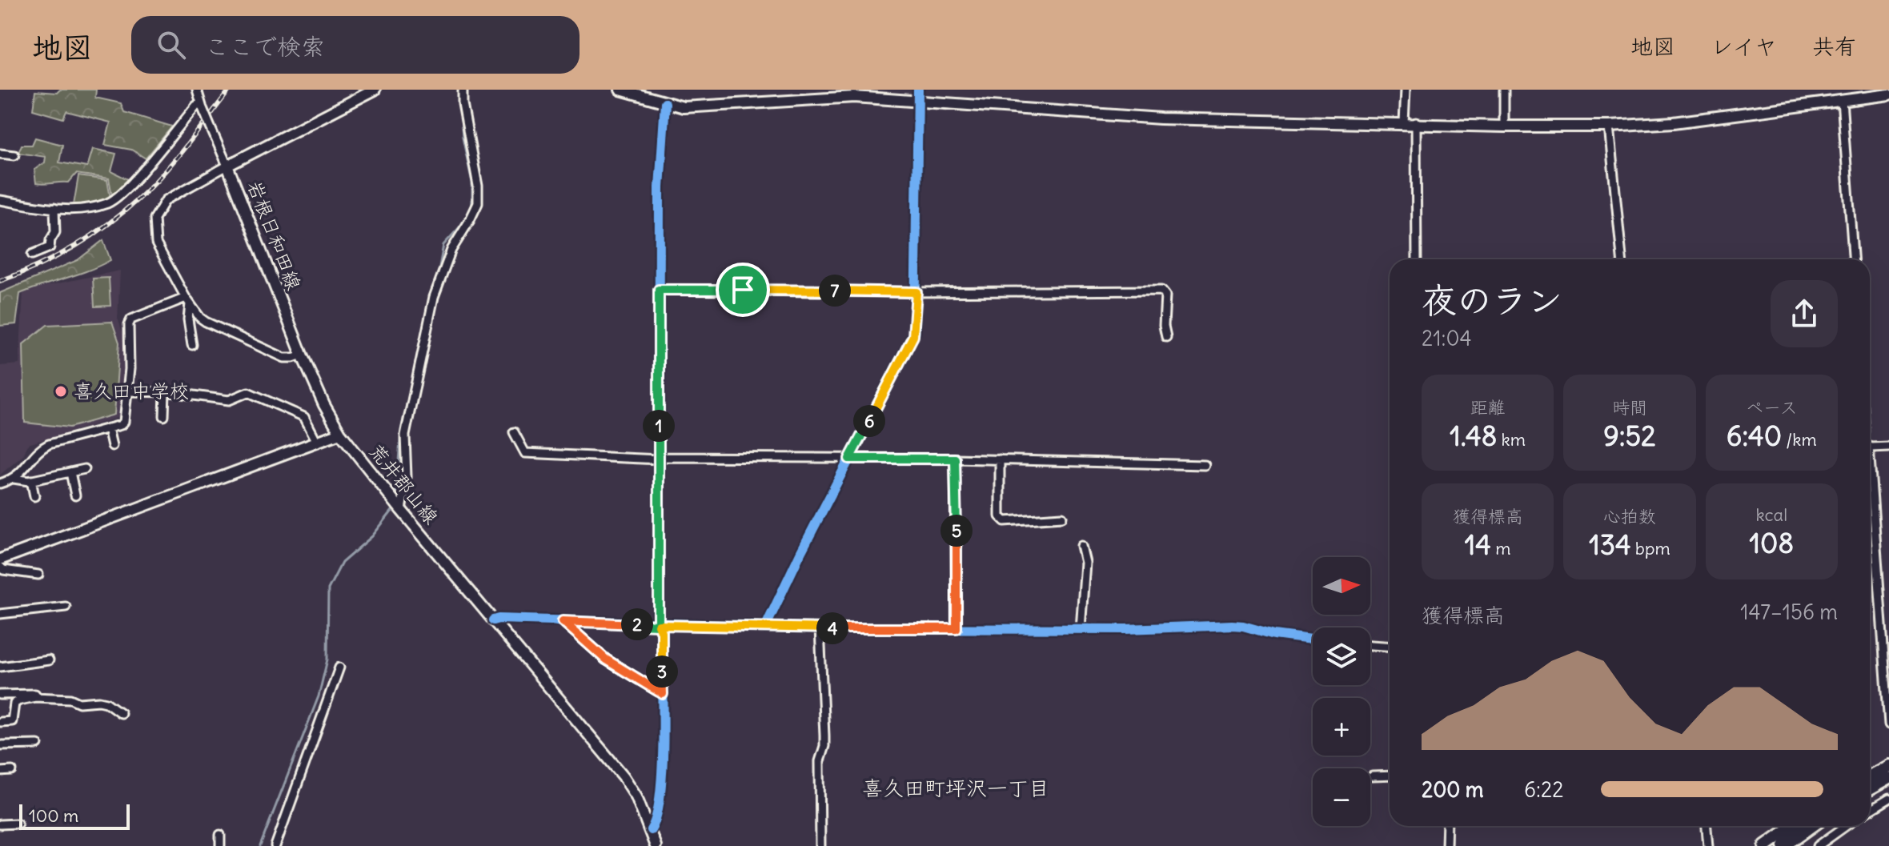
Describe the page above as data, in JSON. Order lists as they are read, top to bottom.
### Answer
{
  "streets": {
    "main road": ["岩根日和田線", "荒井郡山線"]
  },
  "crossings": [
    ["岩根日和田線", "荒井郡山線"]
  ],
  "districts": ["喜久田町坪沢一丁目"],
  "places": ["喜久田中学校"],
  "scale_bar": "100 m",
  "north": "right",
  "page": {
    "header": "地図",
    "search": "ここで検索",
    "nav": ["地図", "レイヤ", "共有"],
    "heading": ["夜のラン", "21:04"],
    "pins": [
      "7",
      "6",
      "1",
      "5",
      "2",
      "4",
      "3"
    ],
    "stats": [
      ["距離", "1.48 km"],
      ["時間", "9:52"],
      ["ペース", "6:40 /km"],
      ["獲得標高", "14 m"],
      ["心拍数", "134 bpm"],
      ["kcal", "108"]
    ],
    "map_buttons": ["+", "−"],
    "chart": ["獲得標高", "147–156 m"],
    "list": [
      {
        "name": "200 m",
        "note": "6:22"
      }
    ],
    "scale": "100 m"
  }
}
